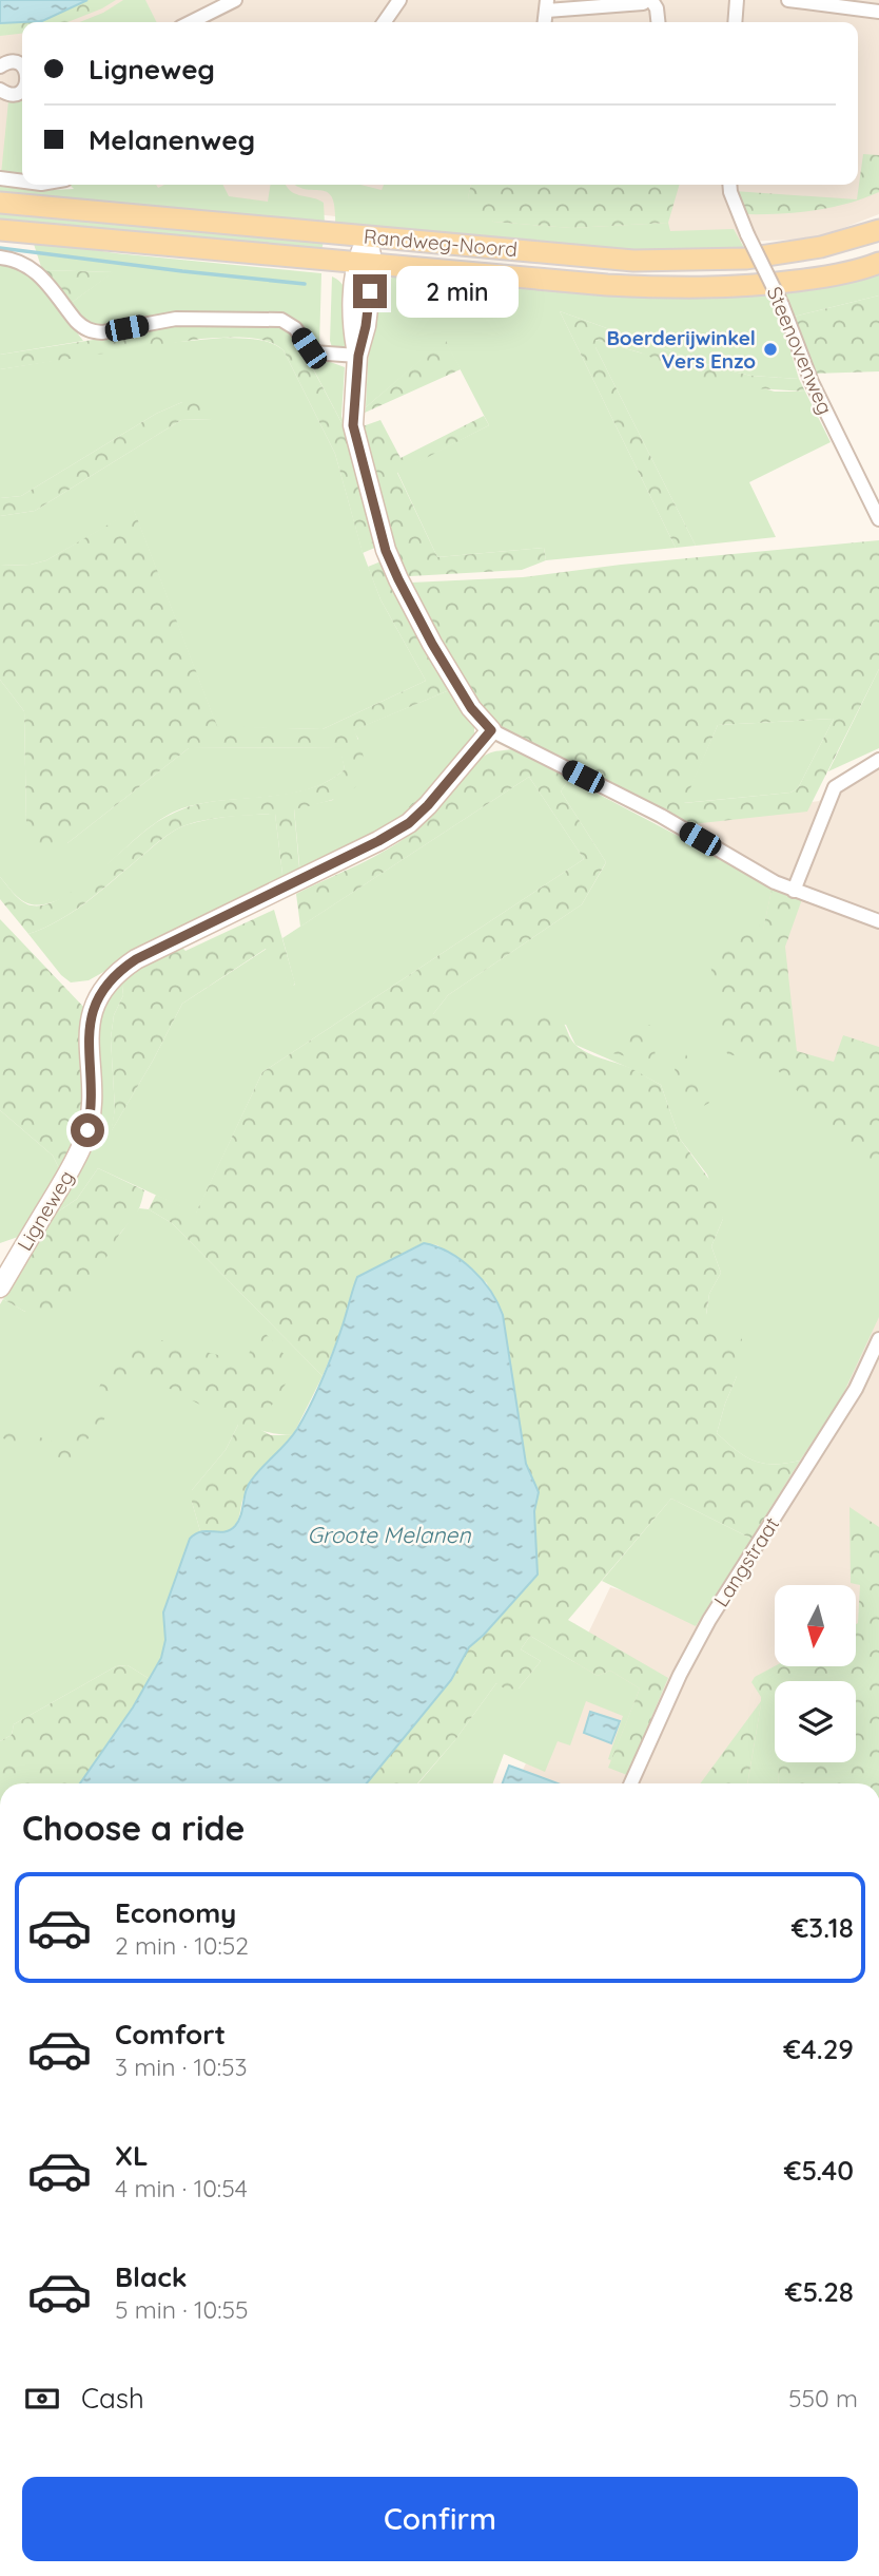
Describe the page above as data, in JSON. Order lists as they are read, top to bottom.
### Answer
{
  "streets": {
    "main road": ["Randweg-Noord"],
    "street": ["Steenovenweg", "Ligneweg", "Langstraat"]
  },
  "water": ["Groote Melanen"],
  "places": ["Boerderijwinkel Vers Enzo"],
  "north": "bottom",
  "page": {
    "banner": ["Ligneweg", "Melanenweg"],
    "bubble": "2 min",
    "heading": "Choose a ride",
    "list": [
      {
        "name": "Economy",
        "note": "2 min · 10:52",
        "value": "€3.18"
      },
      {
        "name": "Comfort",
        "note": "3 min · 10:53",
        "value": "€4.29"
      },
      {
        "name": "XL",
        "note": "4 min · 10:54",
        "value": "€5.40"
      },
      {
        "name": "Black",
        "note": "5 min · 10:55",
        "value": "€5.28"
      }
    ],
    "pay": ["Cash", "550 m"],
    "buttons": "Confirm"
  }
}
